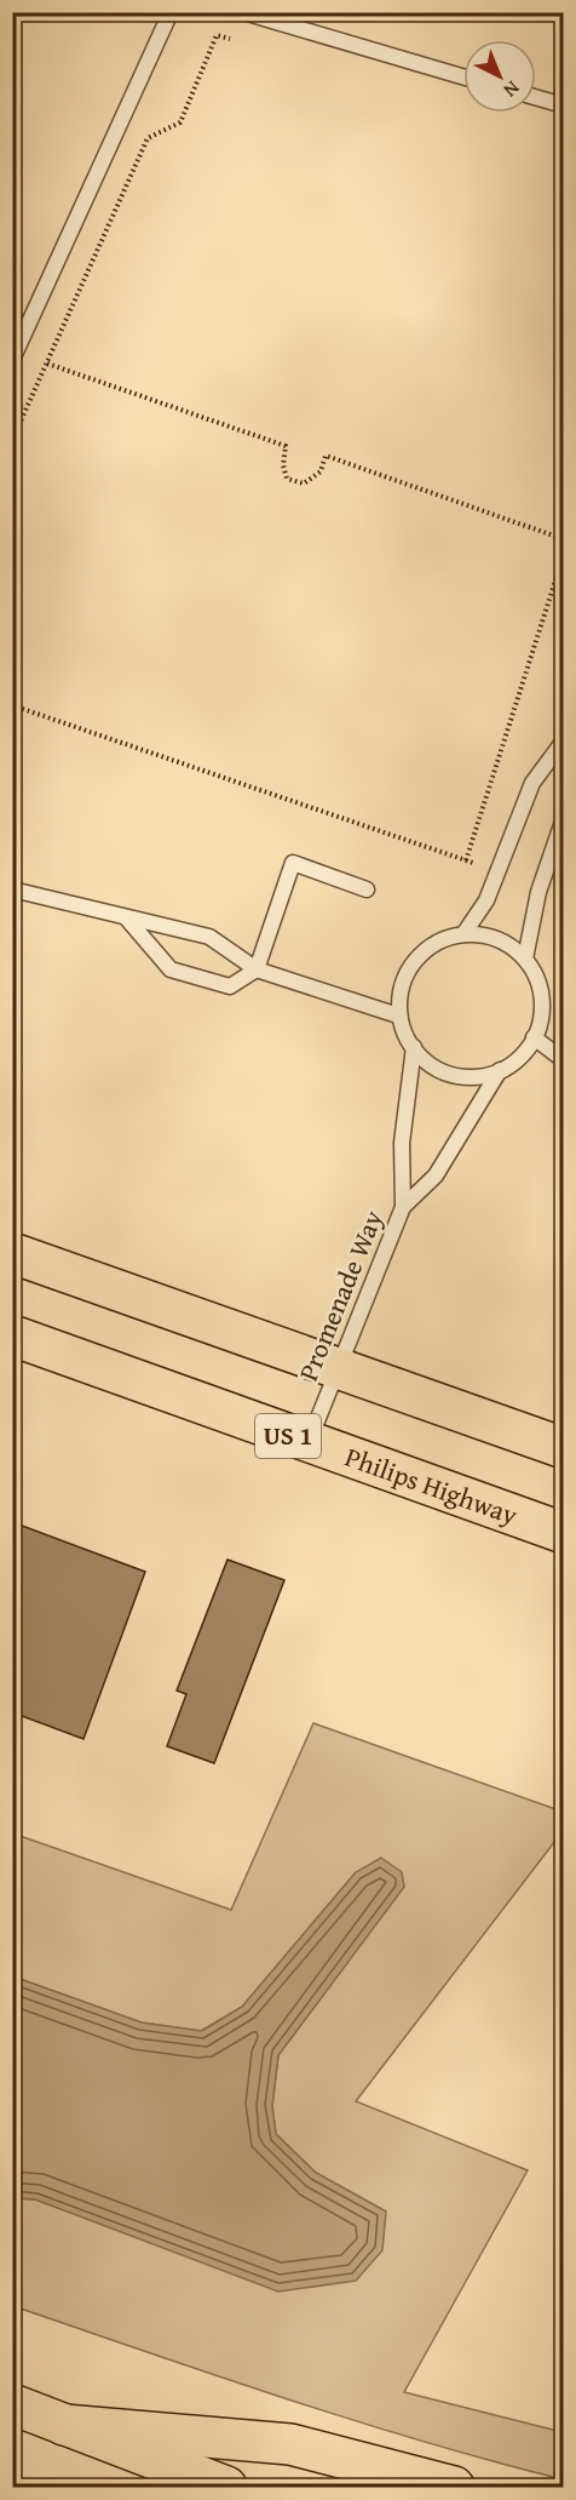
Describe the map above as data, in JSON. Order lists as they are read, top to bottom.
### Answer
{
  "streets": {
    "main road": ["US 1", "Philips Highway"],
    "lane": ["Promenade Way"]
  },
  "crossings": [
    ["Promenade Way", "Philips Highway"]
  ],
  "north": "bottom right"
}
